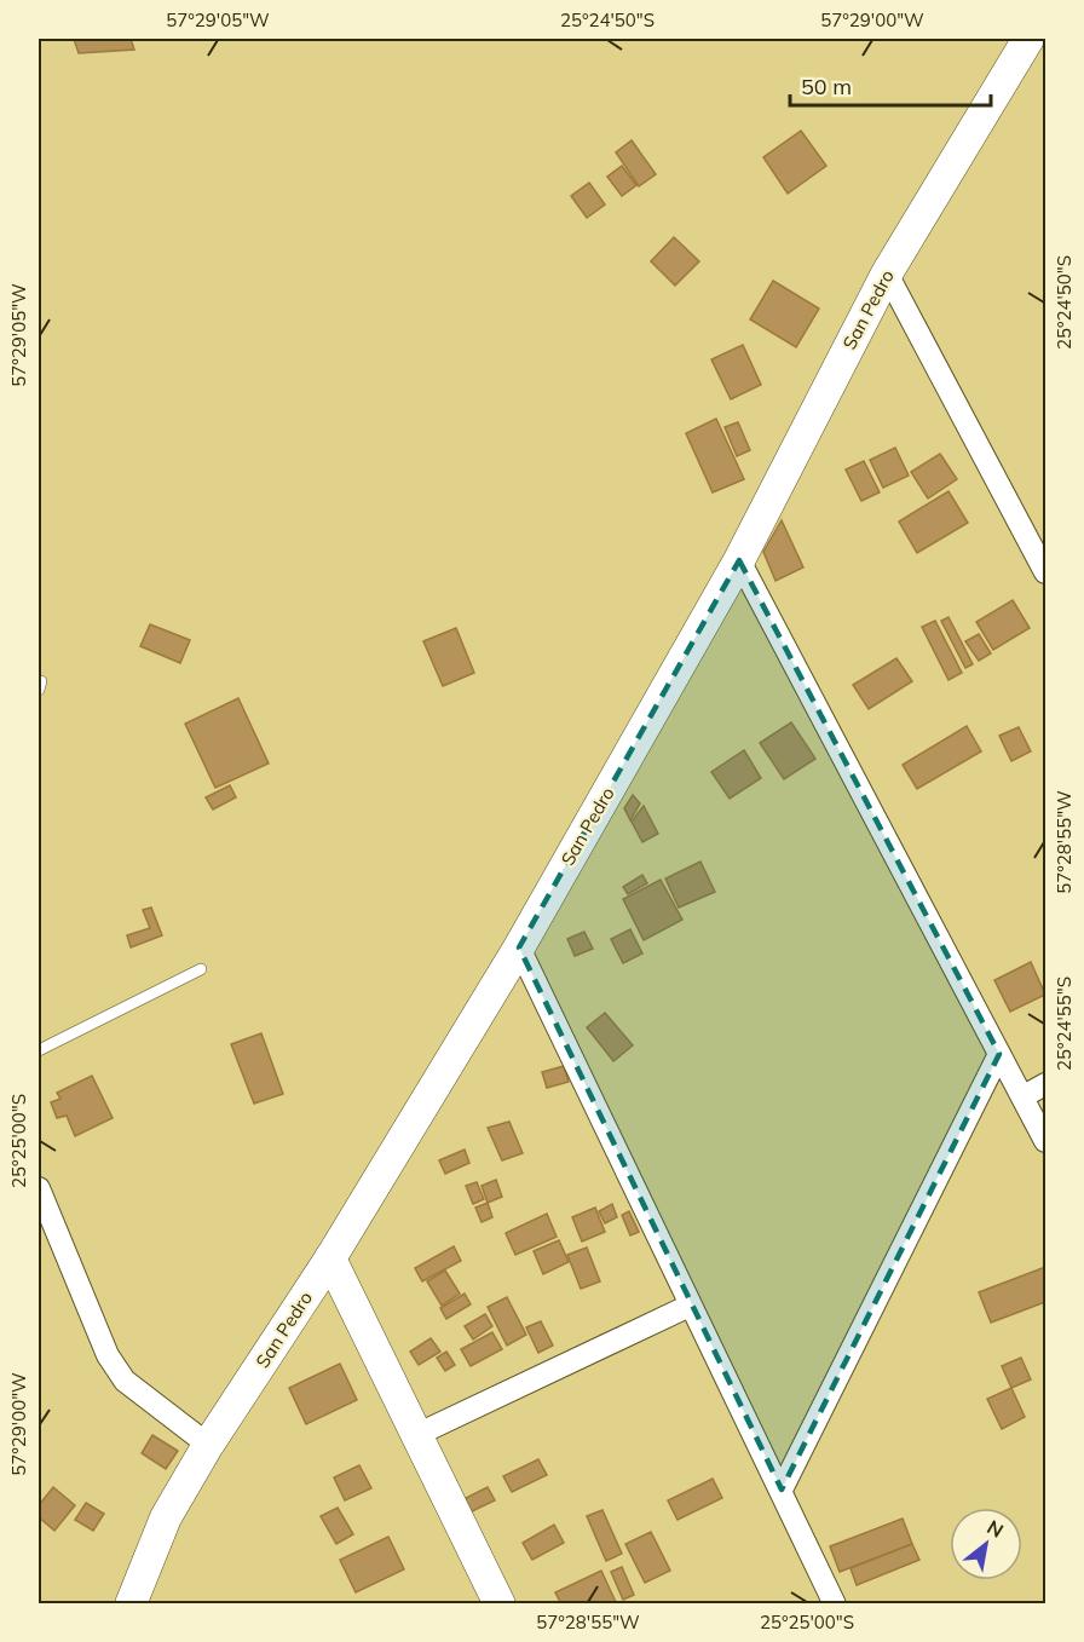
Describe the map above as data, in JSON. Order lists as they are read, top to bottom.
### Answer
{
  "streets": {
    "street": ["San Pedro"]
  },
  "scale_bar": "50 m",
  "north": "top right",
  "coordinates": [
    "57°29'05\"W",
    "25°24'50\"S",
    "57°29'00\"W",
    "57°28'55\"W",
    "25°24'55\"S",
    "25°25'00\"S"
  ]
}
